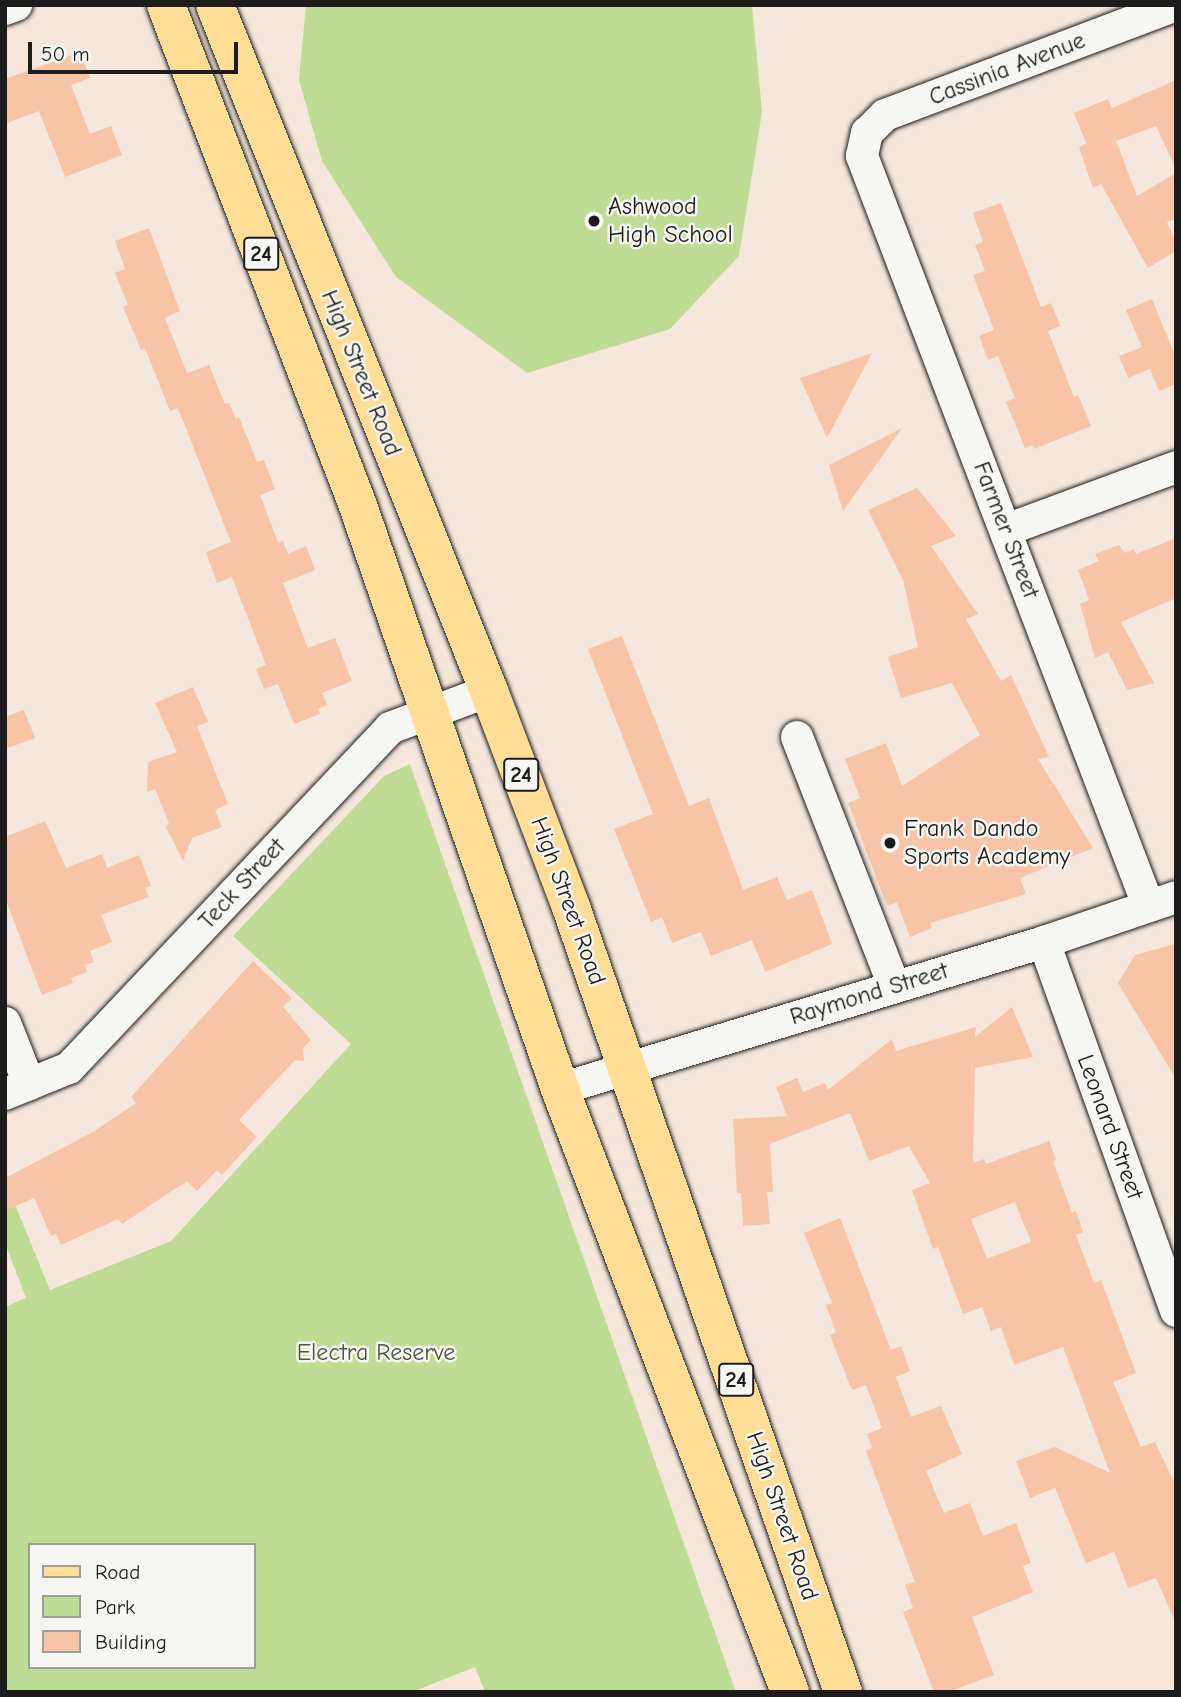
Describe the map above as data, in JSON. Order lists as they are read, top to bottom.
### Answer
{
  "streets": {
    "main road": ["24", "High Street Road"],
    "street": [
      "Cassinia Avenue",
      "Farmer Street",
      "Teck Street",
      "Raymond Street",
      "Leonard Street"
    ]
  },
  "crossings": [
    ["Cassinia Avenue", "Farmer Street"],
    ["High Street Road", "Teck Street"],
    ["High Street Road", "Raymond Street"],
    ["Farmer Street", "Raymond Street"],
    ["Raymond Street", "Leonard Street"]
  ],
  "parks": ["Electra Reserve"],
  "places": ["Ashwood High School", "Frank Dando Sports Academy"],
  "legend": ["Road", "Park", "Building"],
  "scale_bar": "50 m"
}
